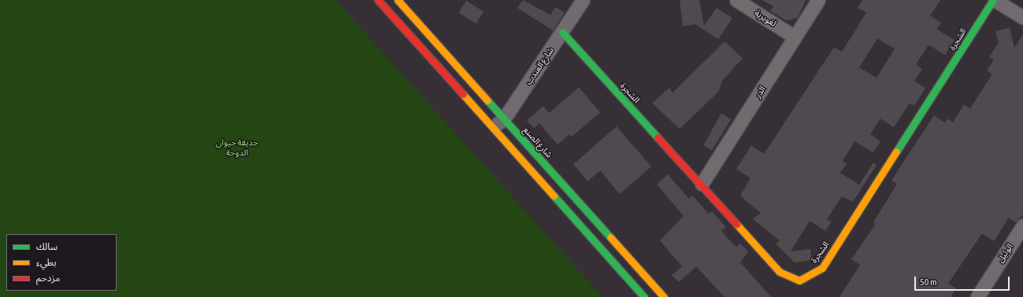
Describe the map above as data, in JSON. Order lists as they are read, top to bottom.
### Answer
{
  "streets": {
    "street": [
      "لغويرية",
      "الشجرة",
      "شارع العندب",
      "الدر",
      "شارع الصنع",
      "الوثيل"
    ]
  },
  "crossings": [
    ["لغويرية", "الدر"],
    ["الشجرة", "شارع العندب"],
    ["الشجرة", "الدر"],
    ["شارع العندب", "شارع الصنع"]
  ],
  "parks": ["حديقة حيوان الدوحة"],
  "legend": ["سالك", "بطيء", "مزدحم"],
  "scale_bar": "50 m"
}
